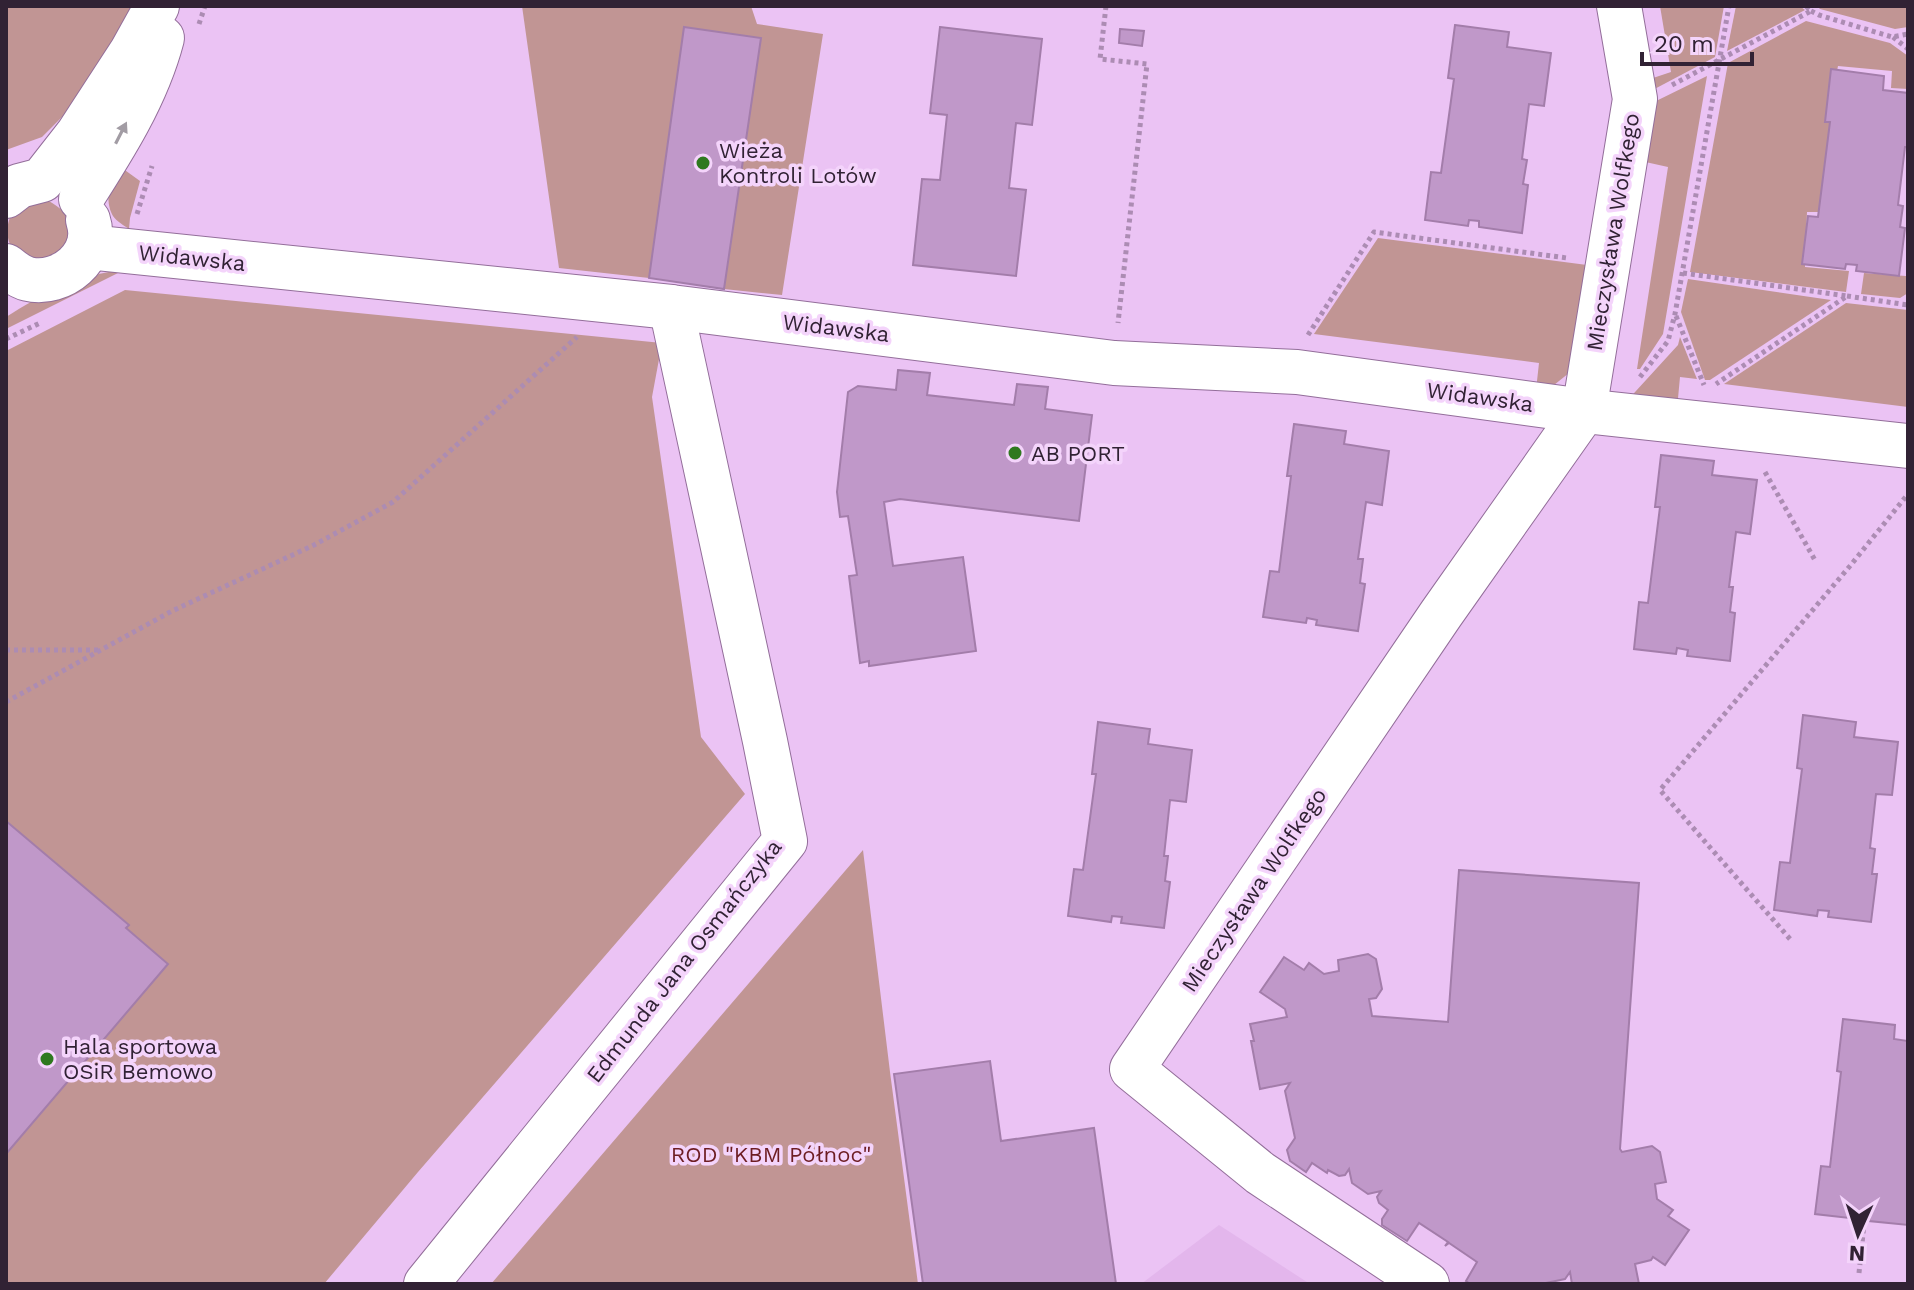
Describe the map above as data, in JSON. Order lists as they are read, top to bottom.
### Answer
{
  "streets": {
    "street": ["Mieczysława Wolfkego", "Widawska", "Edmunda Jana Osmańczyka"]
  },
  "crossings": [
    ["Mieczysława Wolfkego", "Widawska"],
    ["Widawska", "Edmunda Jana Osmańczyka"]
  ],
  "parks": ["ROD \"KBM Północ\""],
  "places": ["Wieża Kontroli Lotów", "AB PORT", "Hala sportowa OSiR Bemowo"],
  "scale_bar": "20 m",
  "north": "bottom"
}
